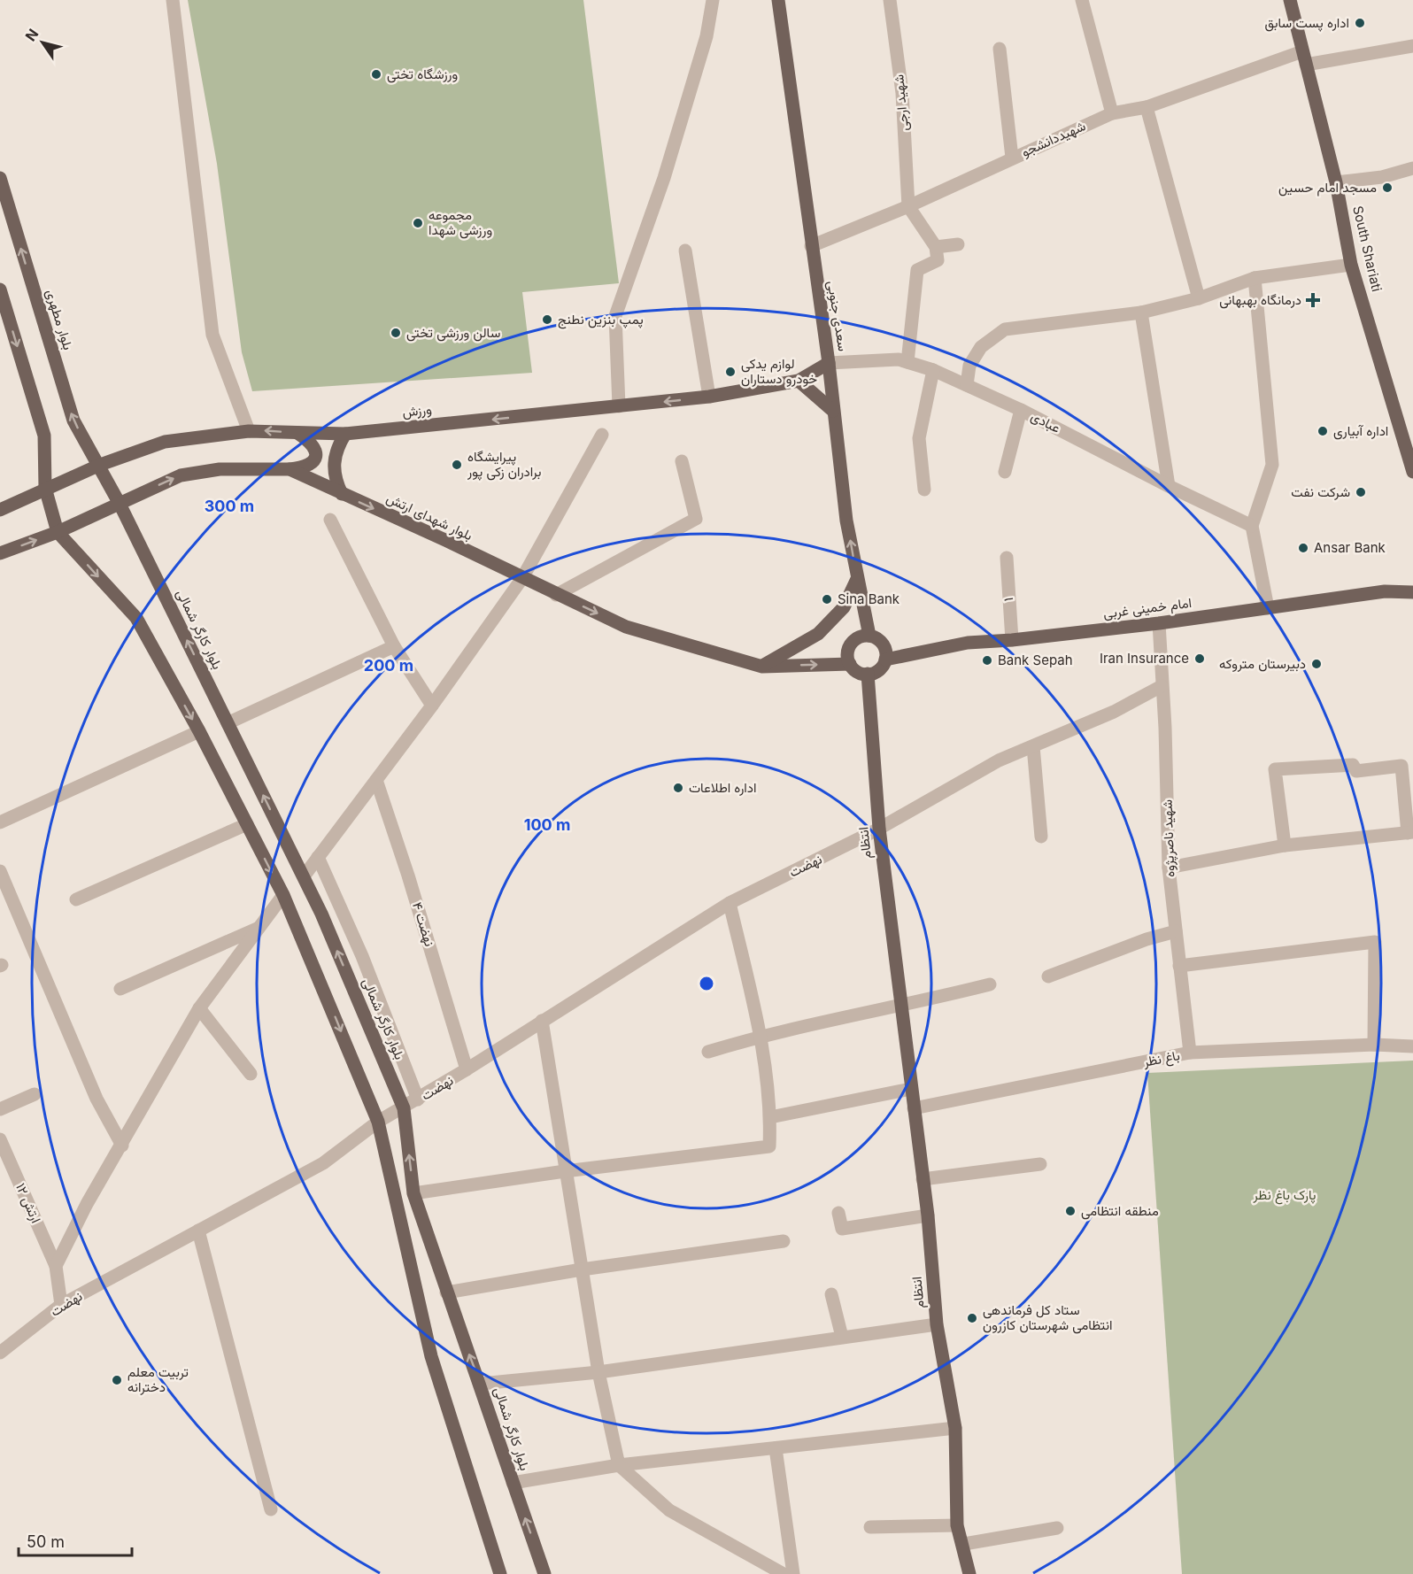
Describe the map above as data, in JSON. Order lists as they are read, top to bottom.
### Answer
{
  "streets": {
    "main road": [
      "South Shariati",
      "سعدی جنوبی",
      "بلوار مطهری",
      "ورزش",
      "بلوار شهدای ارتش",
      "امام خمینی غربی",
      "بلوار کارگر شمالی",
      "انتظام"
    ],
    "street": [
      "شهید ارجی",
      "شهیددانشجو",
      "عبادی",
      "۱",
      "شهید ناصرپژوه",
      "نهضت",
      "نهضت ۴",
      "باغ نظر",
      "ارتش ۱۲"
    ]
  },
  "crossings": [
    ["شهید ارجی", "شهیددانشجو"],
    ["شهیددانشجو", "South Shariati"],
    ["شهیددانشجو", "سعدی جنوبی"],
    ["سعدی جنوبی", "ورزش"],
    ["سعدی جنوبی", "عبادی"],
    ["سعدی جنوبی", "بلوار شهدای ارتش"],
    ["سعدی جنوبی", "امام خمینی غربی"],
    ["سعدی جنوبی", "انتظام"],
    ["بلوار مطهری", "ورزش"],
    ["بلوار مطهری", "بلوار شهدای ارتش"],
    ["بلوار مطهری", "بلوار کارگر شمالی"],
    ["ورزش", "عبادی"],
    ["بلوار شهدای ارتش", "امام خمینی غربی"],
    ["بلوار شهدای ارتش", "بلوار کارگر شمالی"],
    ["بلوار شهدای ارتش", "انتظام"],
    ["۱", "امام خمینی غربی"],
    ["امام خمینی غربی", "شهید ناصرپژوه"],
    ["امام خمینی غربی", "انتظام"],
    ["بلوار کارگر شمالی", "نهضت"],
    ["شهید ناصرپژوه", "نهضت"],
    ["شهید ناصرپژوه", "باغ نظر"],
    ["انتظام", "نهضت"],
    ["انتظام", "باغ نظر"],
    ["نهضت", "نهضت ۴"],
    ["نهضت", "ارتش ۱۲"]
  ],
  "one_way": ["ورزش", "بلوار شهدای ارتش"],
  "parks": ["پارک باغ نظر"],
  "places": {
    "other": [
      "اداره پست سابق",
      "ورزشگاه تختی",
      "مسجد امام حسین",
      "مجموعه ورزشی شهدا",
      "پمپ بنزین نطنج",
      "سالن ورزشی تختی",
      "لوازم یدکی خودرو دستاران",
      "اداره آبیاری",
      "پیرایشگاه برادران زکی پور",
      "شرکت نفت",
      "Ansar Bank",
      "Sina Bank",
      "Iran Insurance",
      "Bank Sepah",
      "دبیرستان متروکه",
      "اداره اطلاعات",
      "منطقه انتظامی",
      "ستاد کل فرماندهی انتظامی شهرستان کازرون",
      "تربیت معلم دخترانه"
    ],
    "health": ["درمانگاه بهبهانی"]
  },
  "scale_bar": "50 m",
  "north": "top left",
  "rings": ["300 m", "200 m", "100 m"]
}
